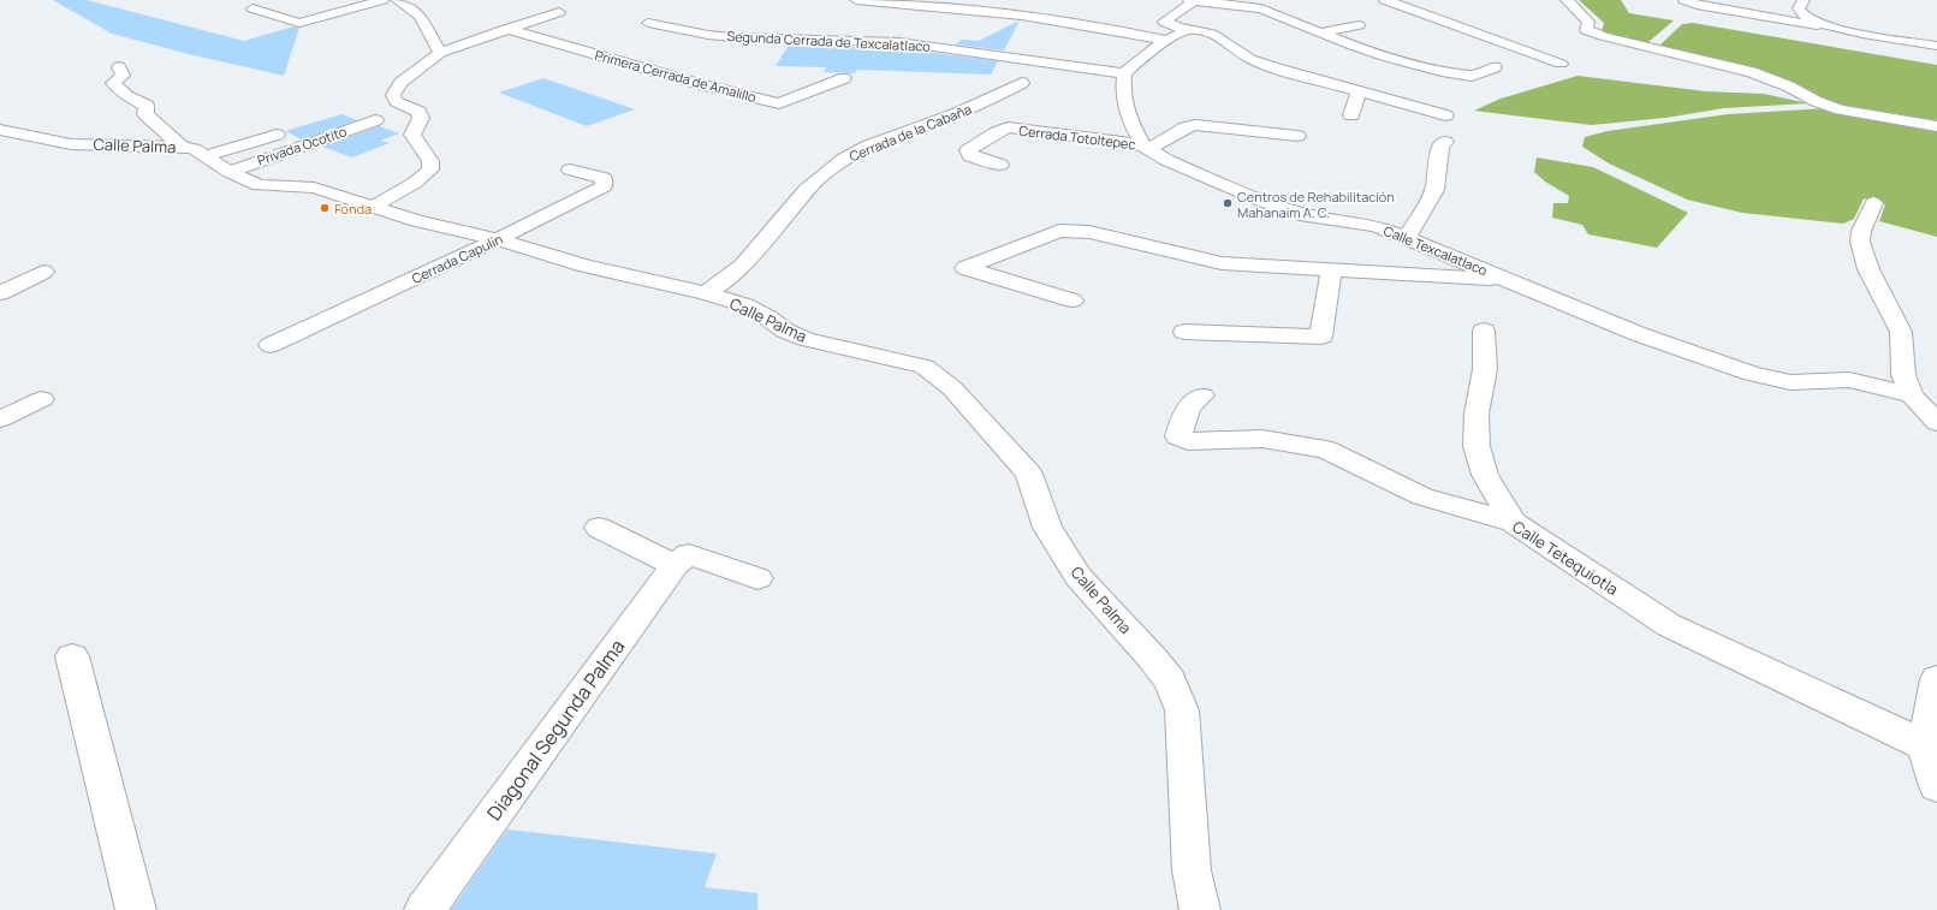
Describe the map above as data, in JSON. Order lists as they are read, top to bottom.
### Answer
{
  "streets": {
    "street": [
      "Segunda Cerrada de Texcalatlaco",
      "Primera Cerrada de Amalillo",
      "Cerrada de la Cabaña",
      "Cerrada Totoltepec",
      "Calle Palma",
      "Privada Ocotito",
      "Calle Texcalatlaco",
      "Cerrada Capulín",
      "Calle Tetequiotla",
      "Diagonal Segunda Palma"
    ]
  },
  "crossings": [
    ["Segunda Cerrada de Texcalatlaco", "Calle Texcalatlaco"],
    ["Cerrada de la Cabaña", "Calle Palma"],
    ["Cerrada Totoltepec", "Calle Texcalatlaco"],
    ["Calle Palma", "Privada Ocotito"],
    ["Calle Palma", "Cerrada Capulín"]
  ],
  "places": ["Centros de Rehabilitación Mahanaim A. C.", "Fonda"]
}
